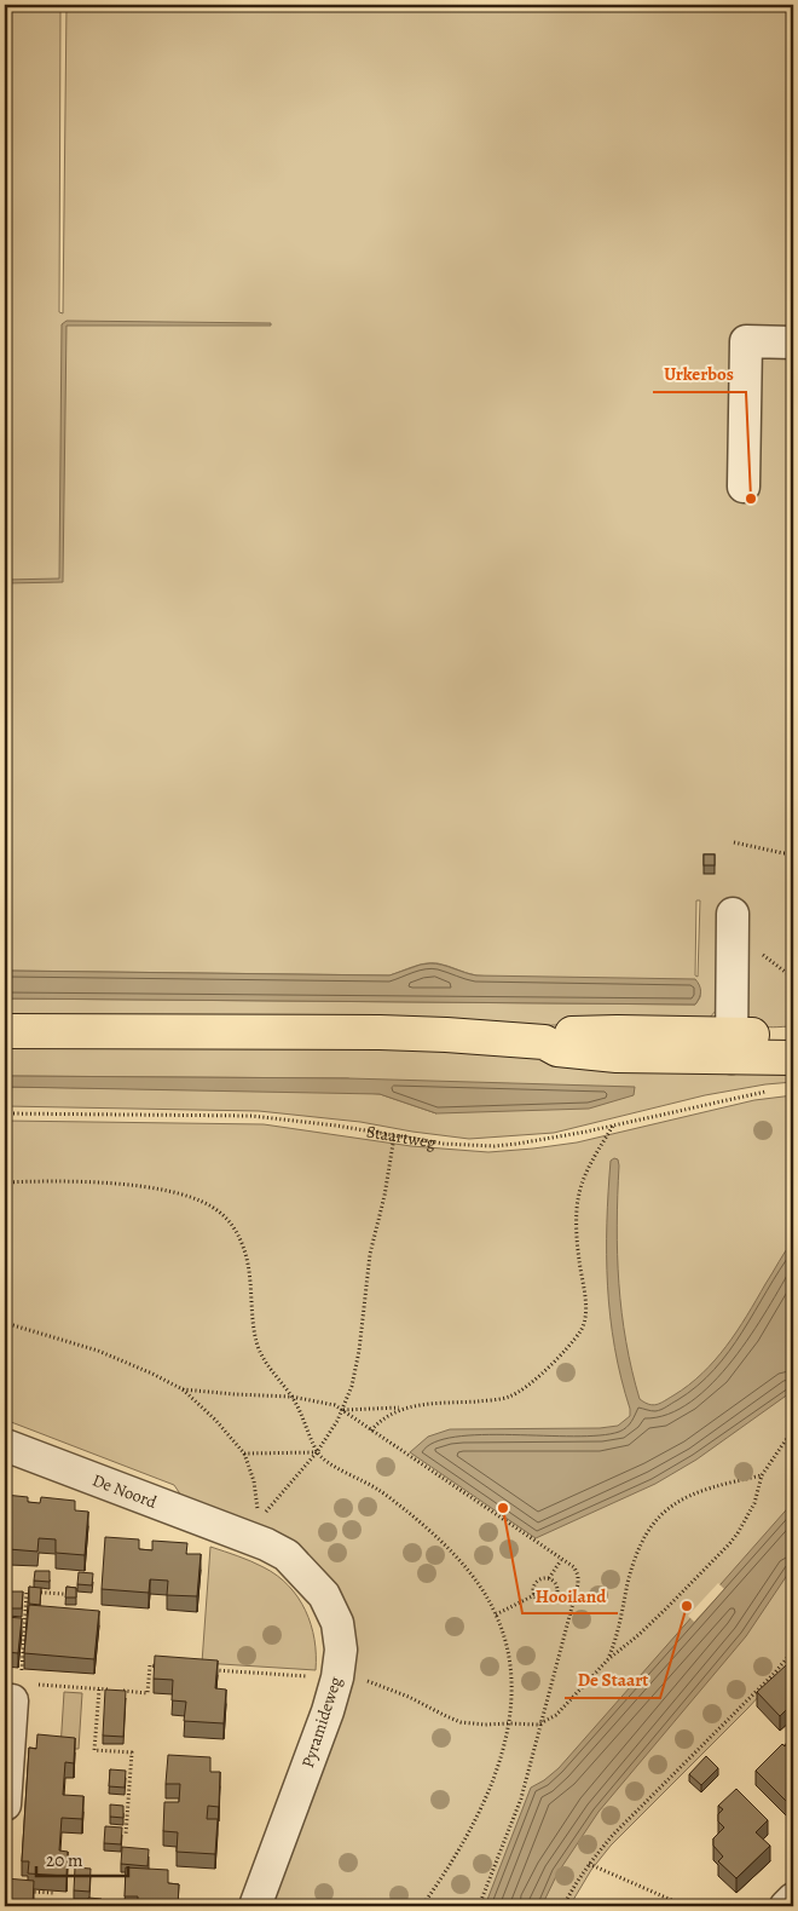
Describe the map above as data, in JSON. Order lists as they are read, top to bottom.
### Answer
{
  "streets": {
    "street": ["De Noord", "Pyramideweg"],
    "path": ["Staartweg"]
  },
  "crossings": [
    ["De Noord", "Pyramideweg"]
  ],
  "places": ["Urkerbos", "Hooiland", "De Staart"],
  "scale_bar": "20 m"
}
